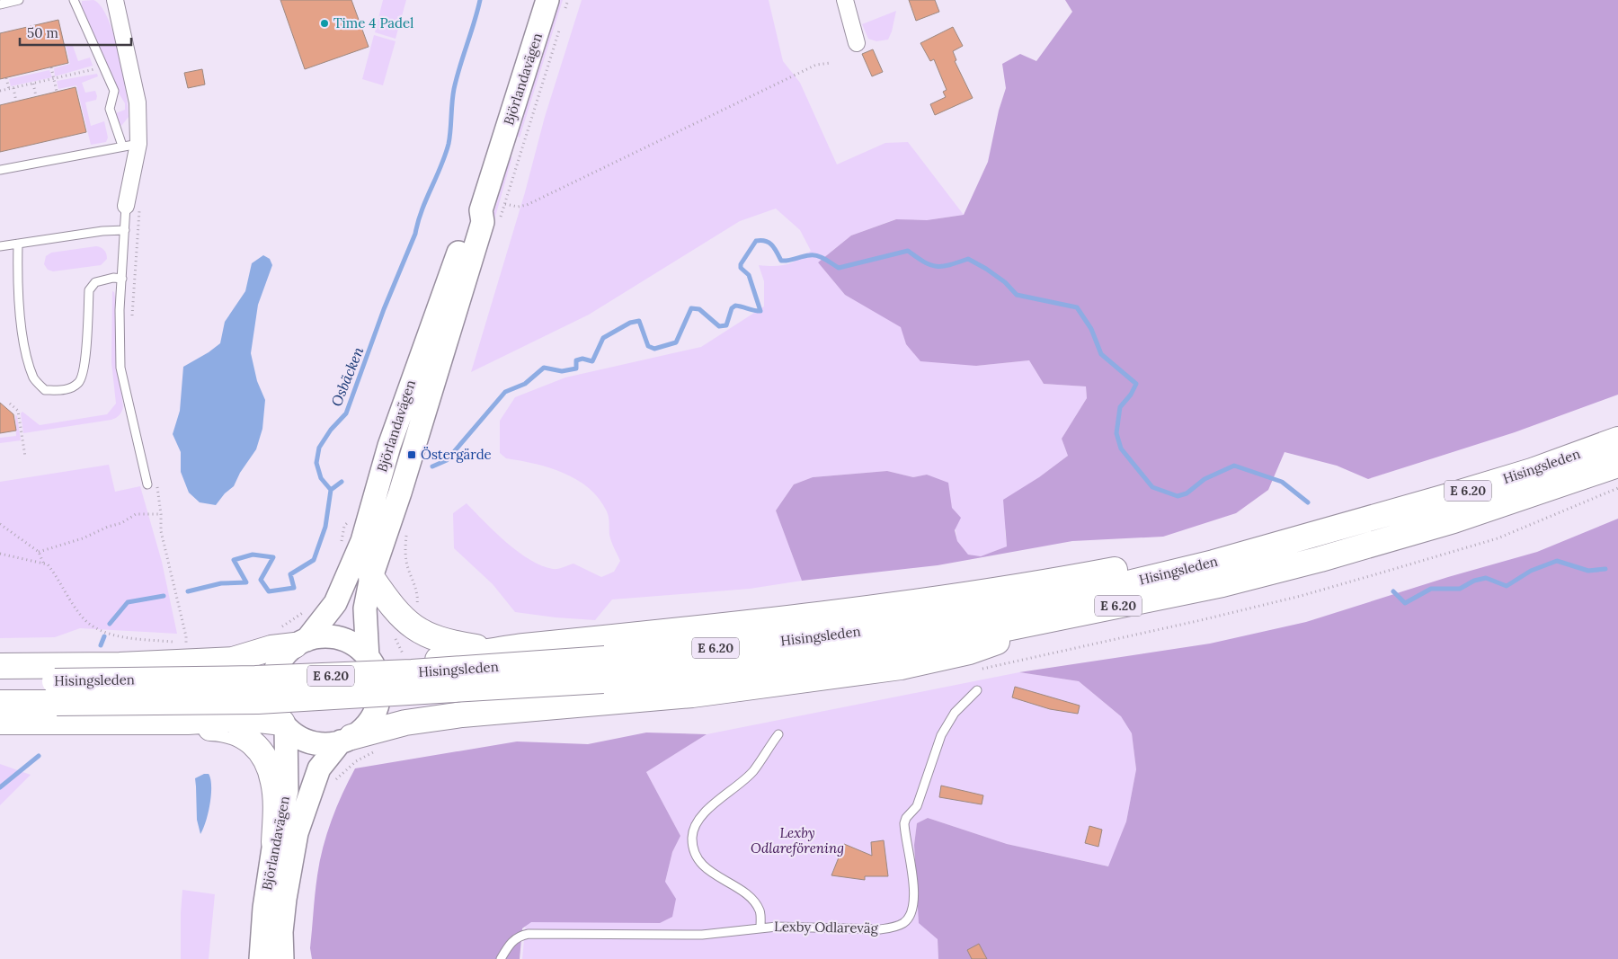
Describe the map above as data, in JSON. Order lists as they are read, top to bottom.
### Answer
{
  "streets": {
    "highway": ["Hisingsleden", "E 6.20"],
    "street": ["Björlandavägen"],
    "lane": ["Lexby Odlareväg"]
  },
  "water": ["Osbäcken"],
  "parks": ["Lexby Odlareförening"],
  "places": {
    "other": ["Time 4 Padel"],
    "transit": ["Östergärde"]
  },
  "scale_bar": "50 m"
}
